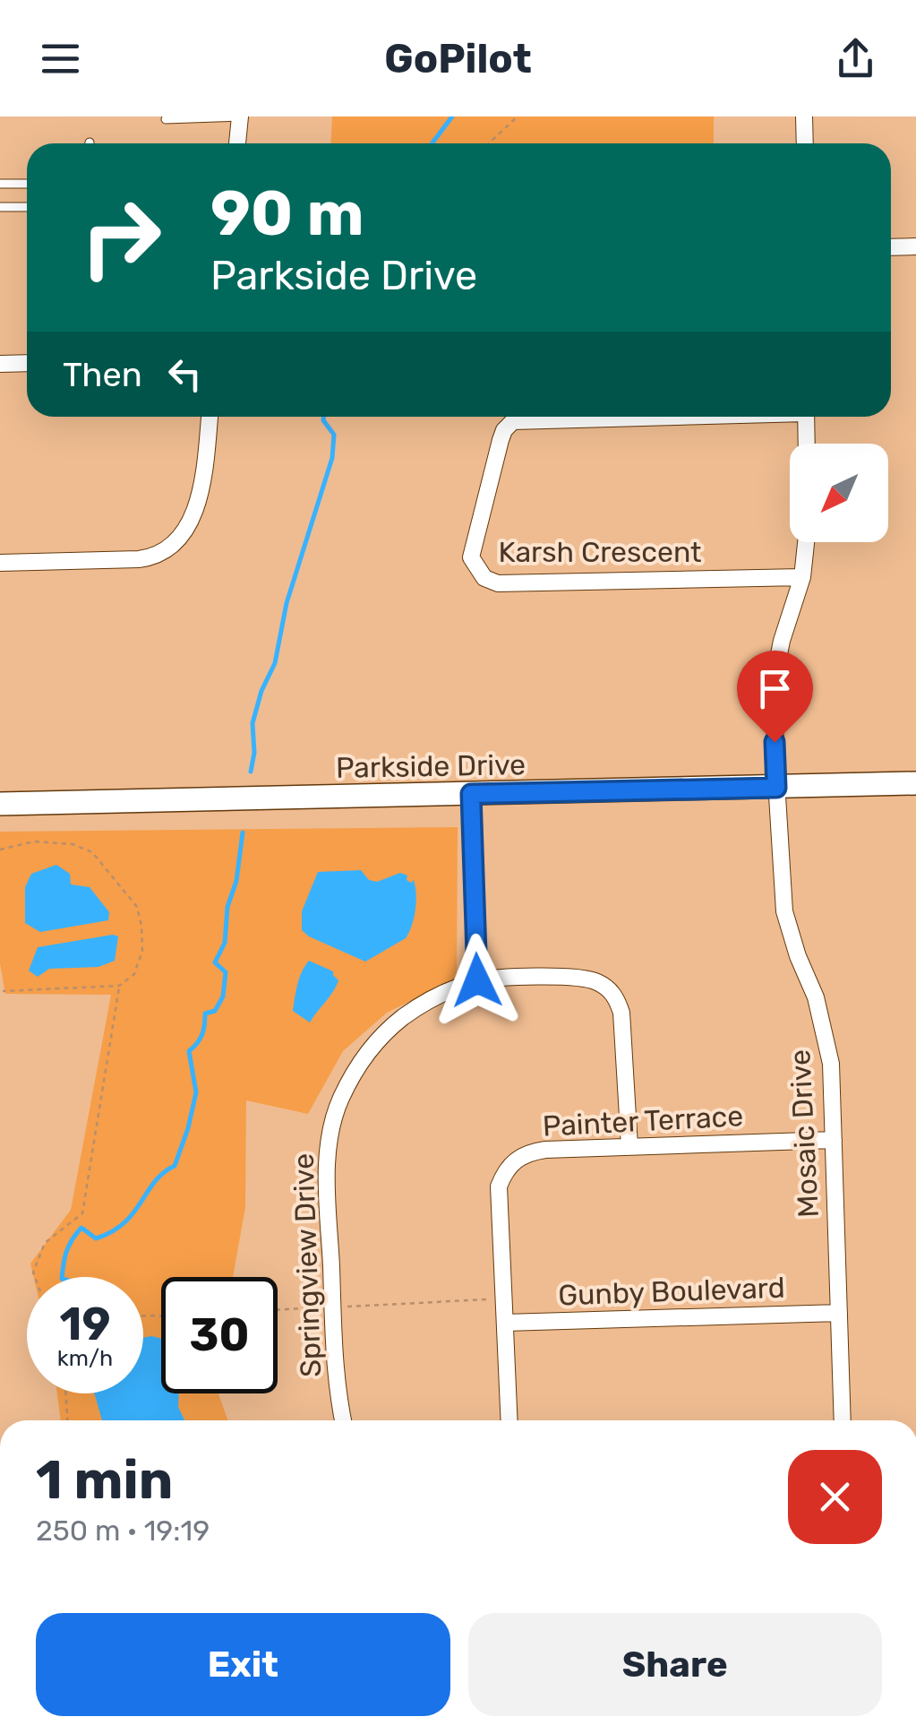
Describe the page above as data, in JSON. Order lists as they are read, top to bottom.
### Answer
{
  "streets": {
    "main road": ["Parkside Drive"],
    "street": [
      "Karsh Crescent",
      "Painter Terrace",
      "Mosaic Drive",
      "Springview Drive",
      "Gunby Boulevard"
    ]
  },
  "crossings": [
    ["Karsh Crescent", "Mosaic Drive"],
    ["Parkside Drive", "Mosaic Drive"],
    ["Painter Terrace", "Mosaic Drive"],
    ["Painter Terrace", "Springview Drive"],
    ["Painter Terrace", "Gunby Boulevard"],
    ["Mosaic Drive", "Gunby Boulevard"]
  ],
  "north": "bottom left",
  "page": {
    "header": "GoPilot",
    "turn": ["90 m", "Parkside Drive"],
    "then": "Then",
    "speed": "19 km/h",
    "limit": "30",
    "heading": ["1 min", "250 m · 19:19"],
    "buttons": ["Exit", "Share"]
  }
}
